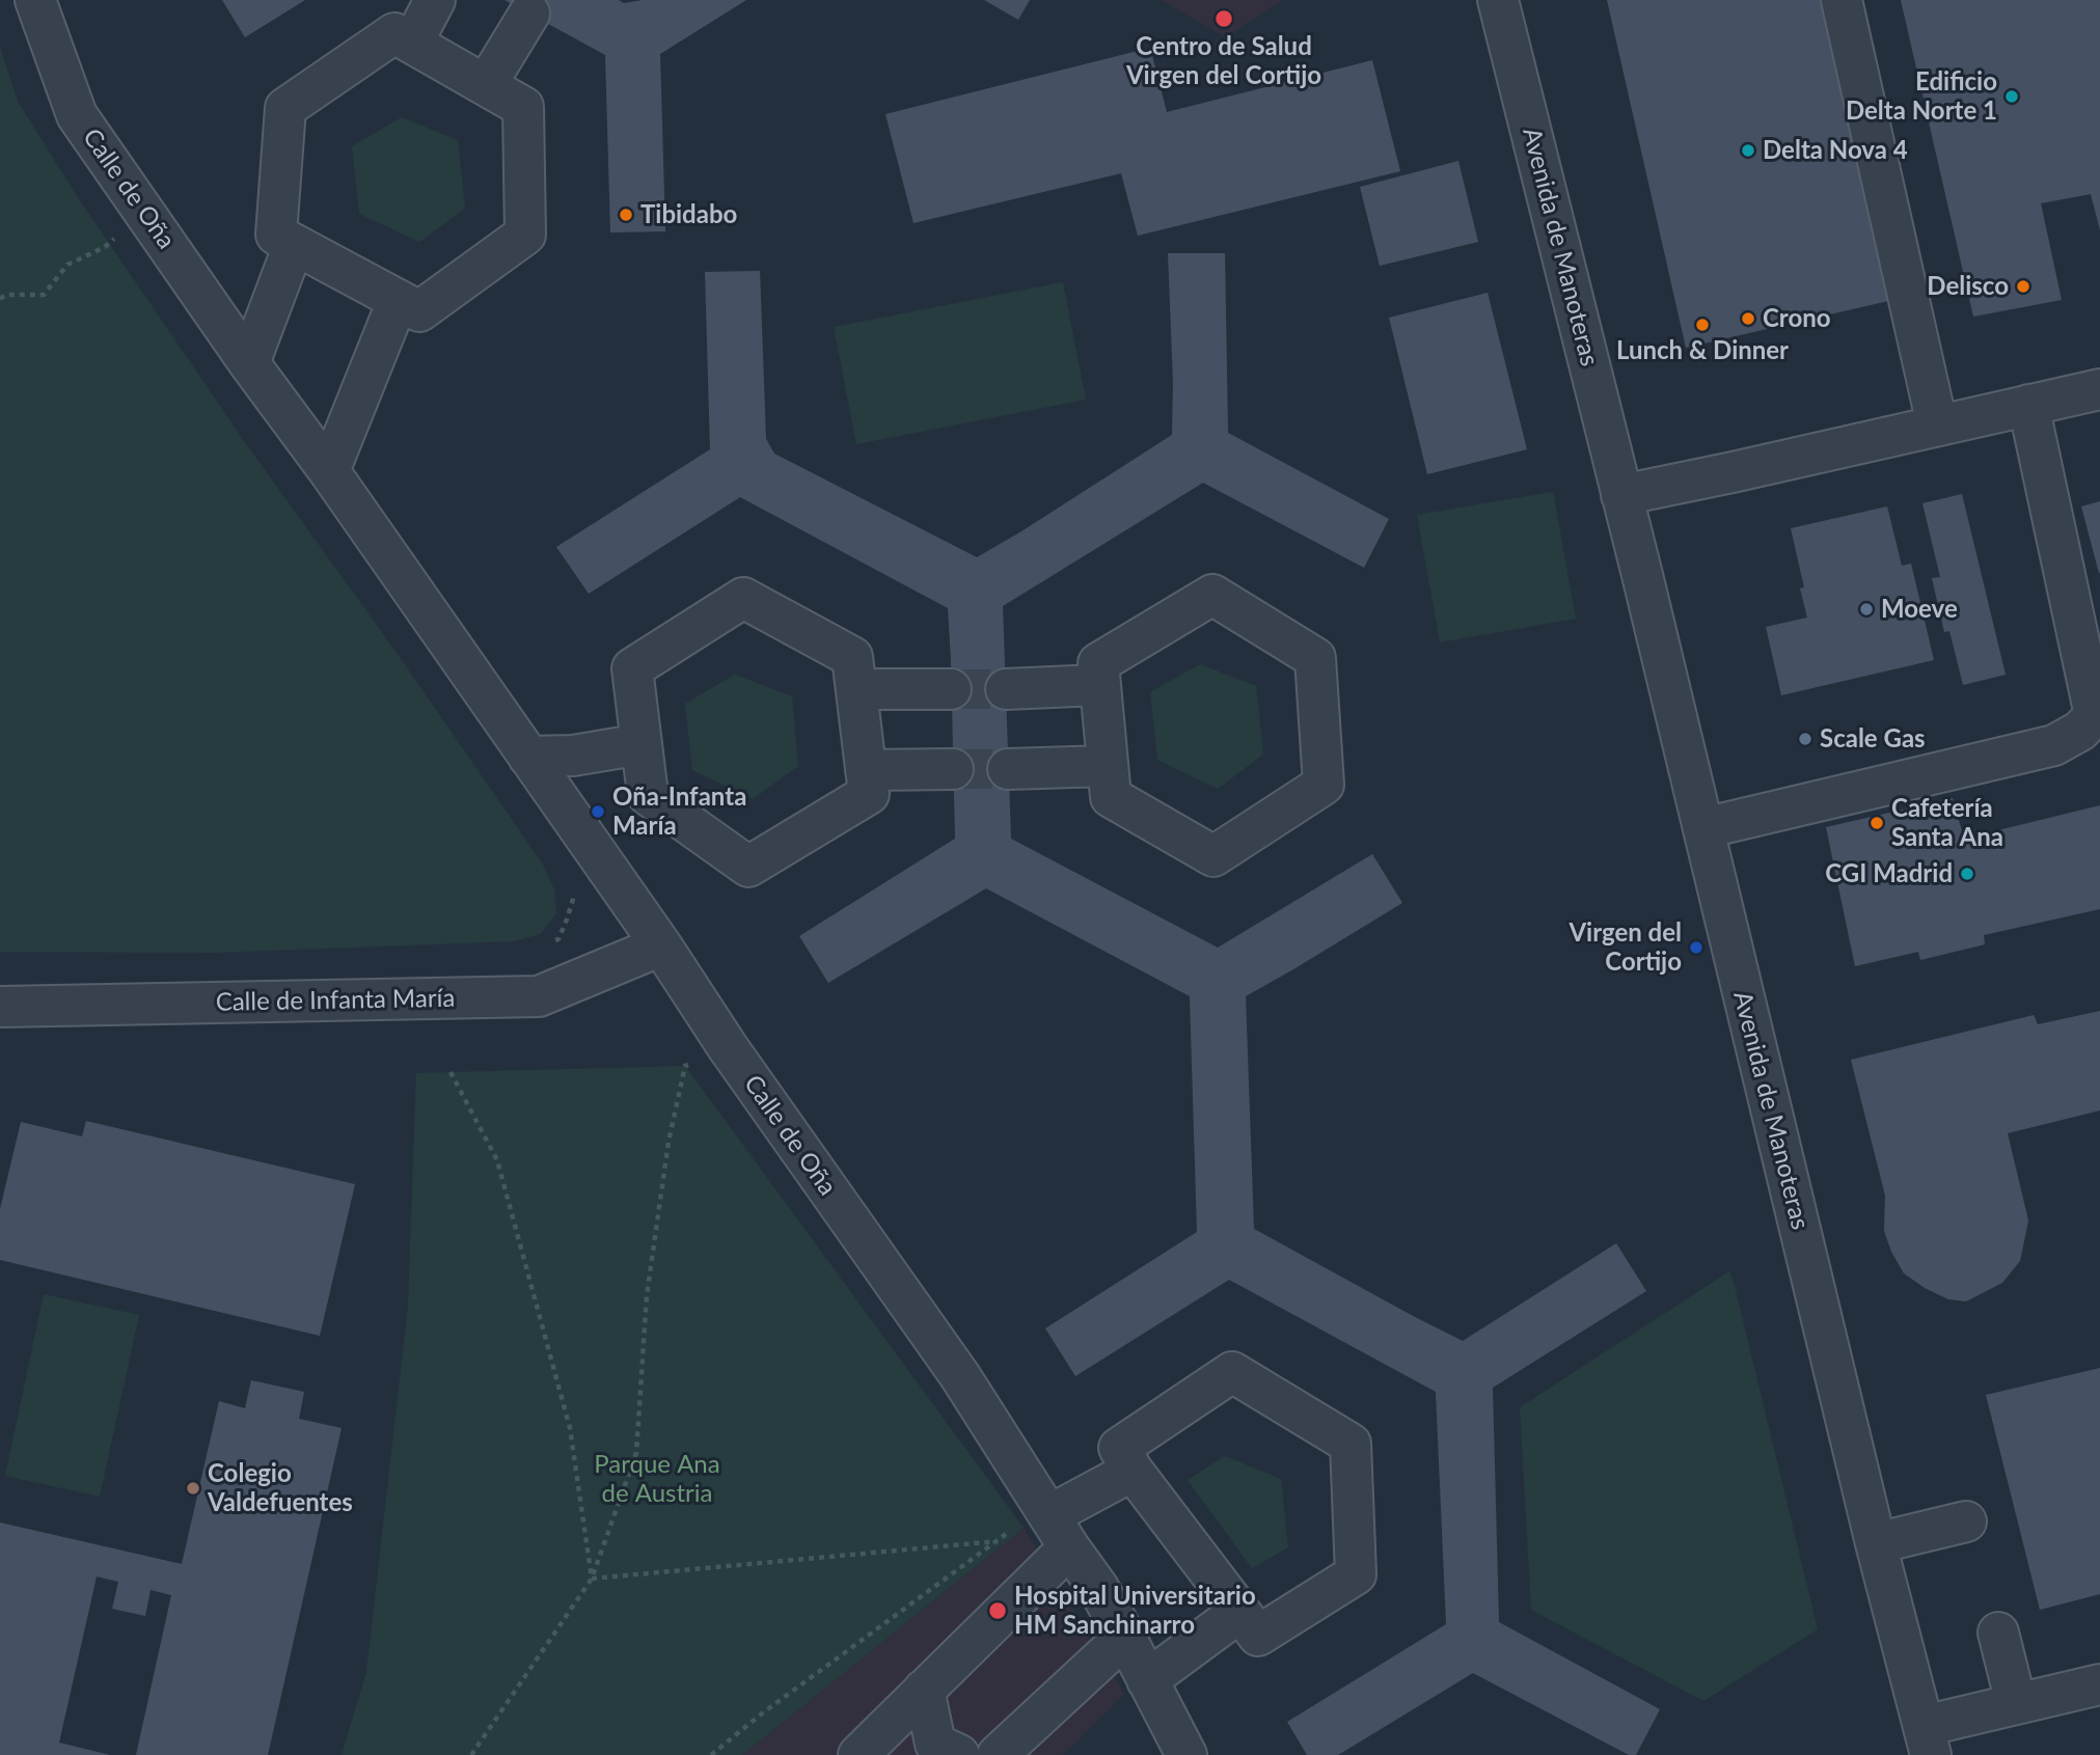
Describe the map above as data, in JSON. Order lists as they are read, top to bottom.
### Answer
{
  "streets": {
    "street": ["Calle de Oña", "Avenida de Manoteras", "Calle de Infanta María"]
  },
  "crossings": [
    ["Calle de Oña", "Calle de Infanta María"]
  ],
  "parks": ["Parque Ana de Austria"],
  "places": [
    "Centro de Salud Virgen del Cortijo",
    "Edificio Delta Norte 1",
    "Delta Nova 4",
    "Tibidabo",
    "Delisco",
    "Crono",
    "Lunch & Dinner",
    "Moeve",
    "Scale Gas",
    "Oña-Infanta María",
    "Cafetería Santa Ana",
    "CGI Madrid",
    "Virgen del Cortijo",
    "Colegio Valdefuentes",
    "Hospital Universitario HM Sanchinarro"
  ]
}
